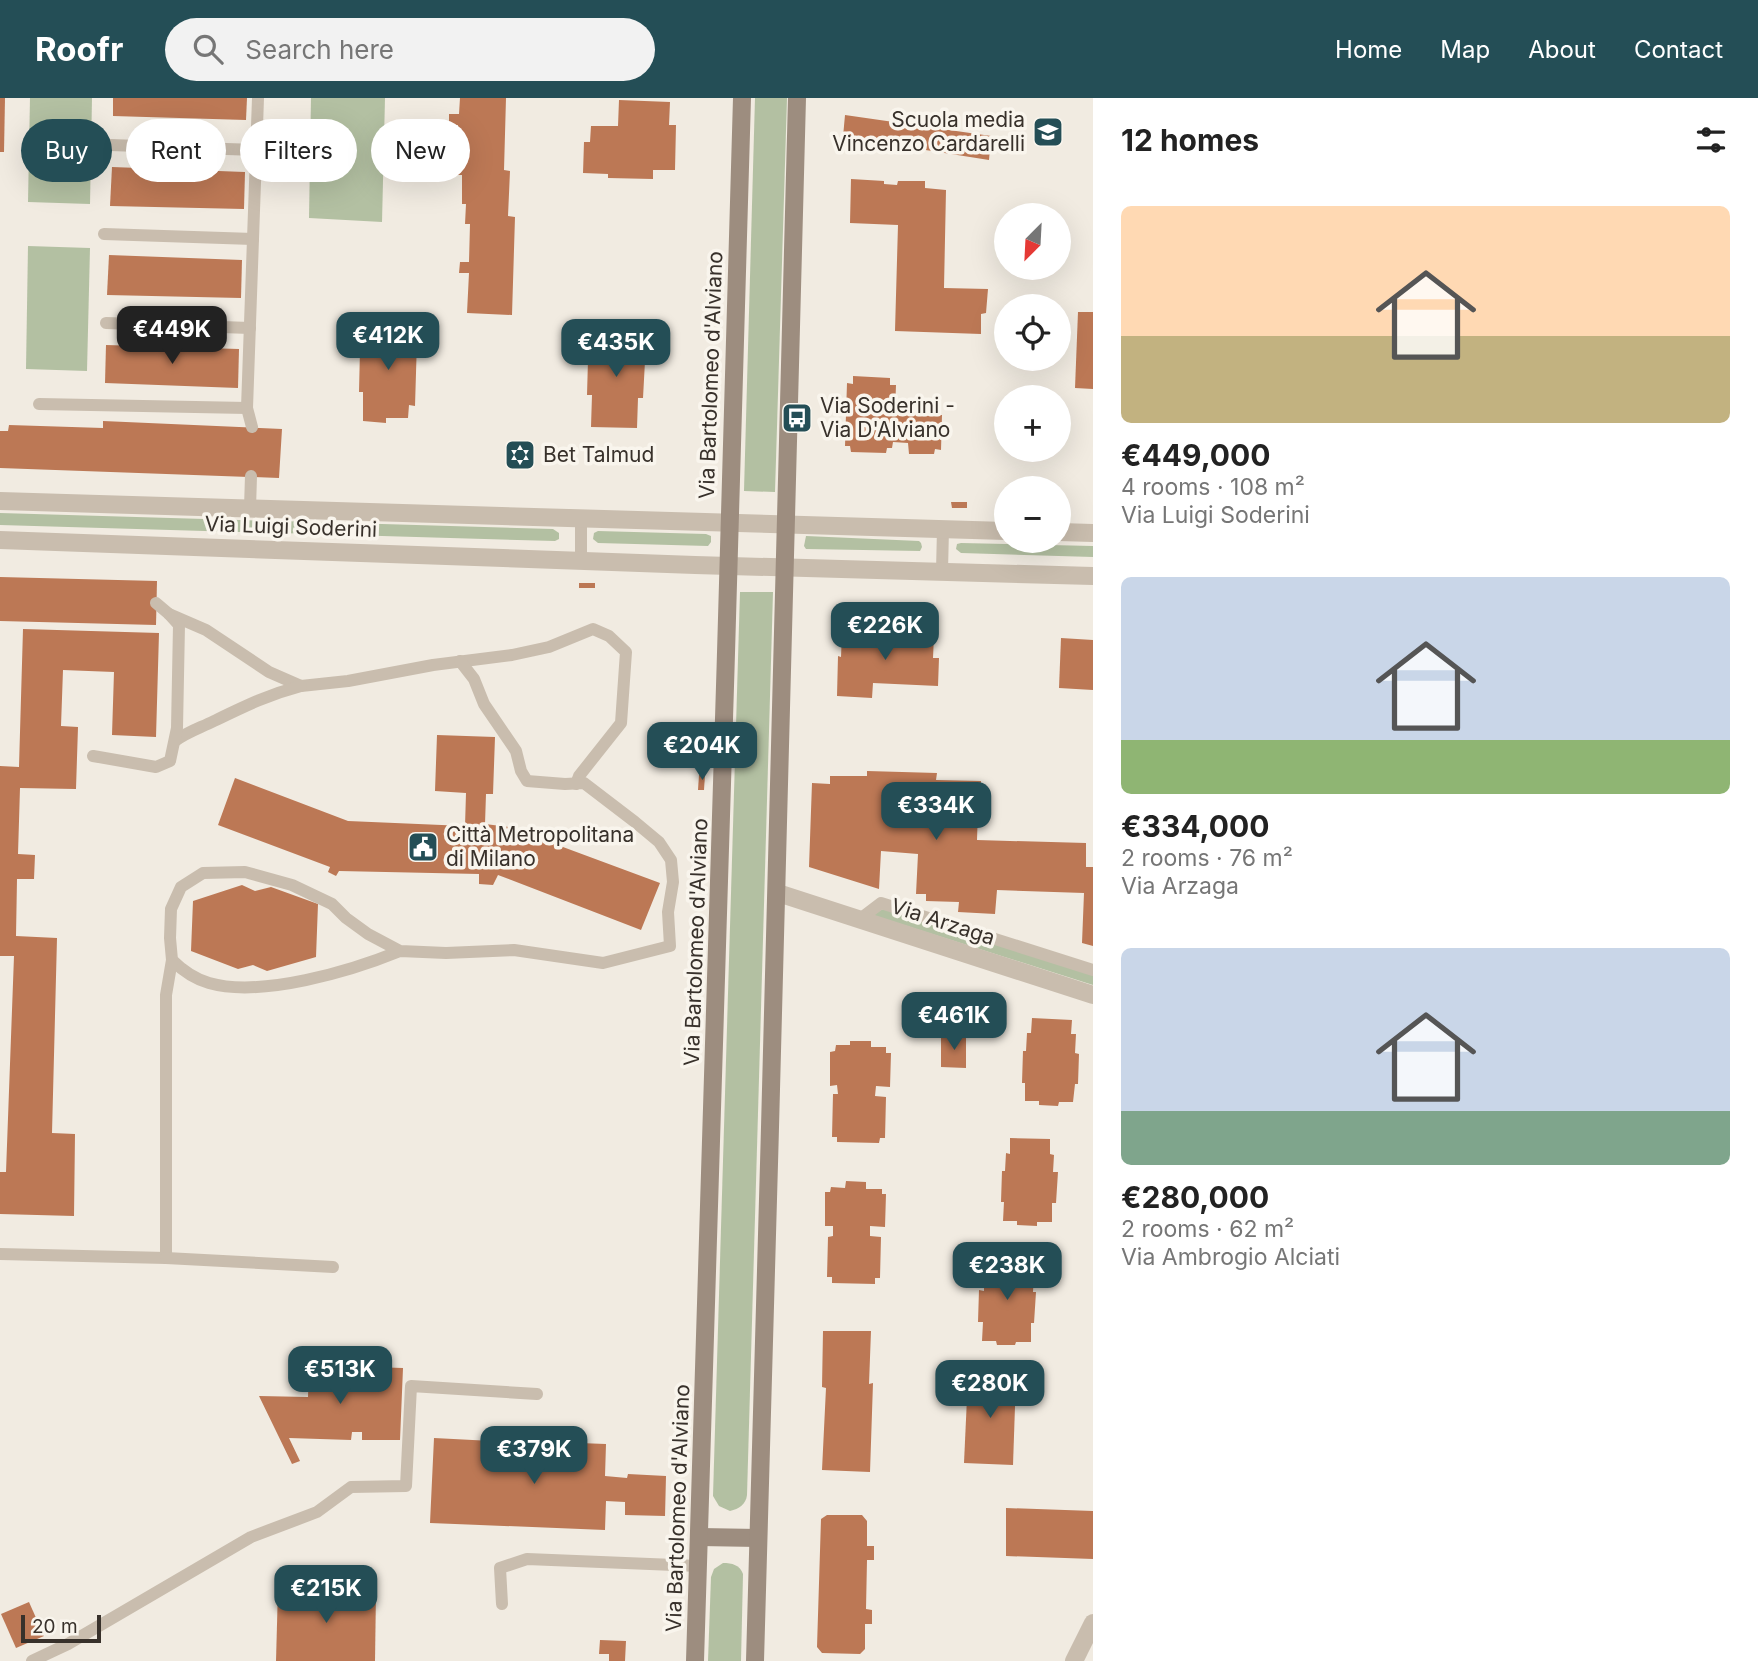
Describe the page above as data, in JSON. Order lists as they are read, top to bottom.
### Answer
{
  "streets": {
    "main road": ["Via Bartolomeo d'Alviano"],
    "street": ["Via Luigi Soderini", "Via Arzaga"]
  },
  "crossings": [
    ["Via Bartolomeo d'Alviano", "Via Luigi Soderini"]
  ],
  "places": {
    "school or university": ["Scuola media Vincenzo Cardarelli"],
    "bus stop": ["Via Soderini - Via D'Alviano"],
    "synagogue": ["Bet Talmud"],
    "public building": ["Città Metropolitana di Milano"]
  },
  "scale_bar": "20 m",
  "north": "bottom left",
  "page": {
    "header": "Roofr",
    "search": "Search here",
    "nav": [
      "Home",
      "Map",
      "About",
      "Contact"
    ],
    "heading": "12 homes",
    "chip": [
      "Buy",
      "Rent",
      "Filters",
      "New"
    ],
    "list": [
      {
        "name": "€449,000",
        "note": "4 rooms · 108 m² · Via Luigi Soderini"
      },
      {
        "name": "€334,000",
        "note": "2 rooms · 76 m² · Via Arzaga"
      },
      {
        "name": "€280,000",
        "note": "2 rooms · 62 m² · Via Ambrogio Alciati"
      }
    ],
    "map_buttons": ["+", "−"],
    "price": [
      "€449K",
      "€412K",
      "€435K",
      "€226K",
      "€204K",
      "€334K",
      "€461K",
      "€238K",
      "€513K",
      "€280K",
      "€379K",
      "€215K"
    ],
    "scale": "20 m"
  }
}
